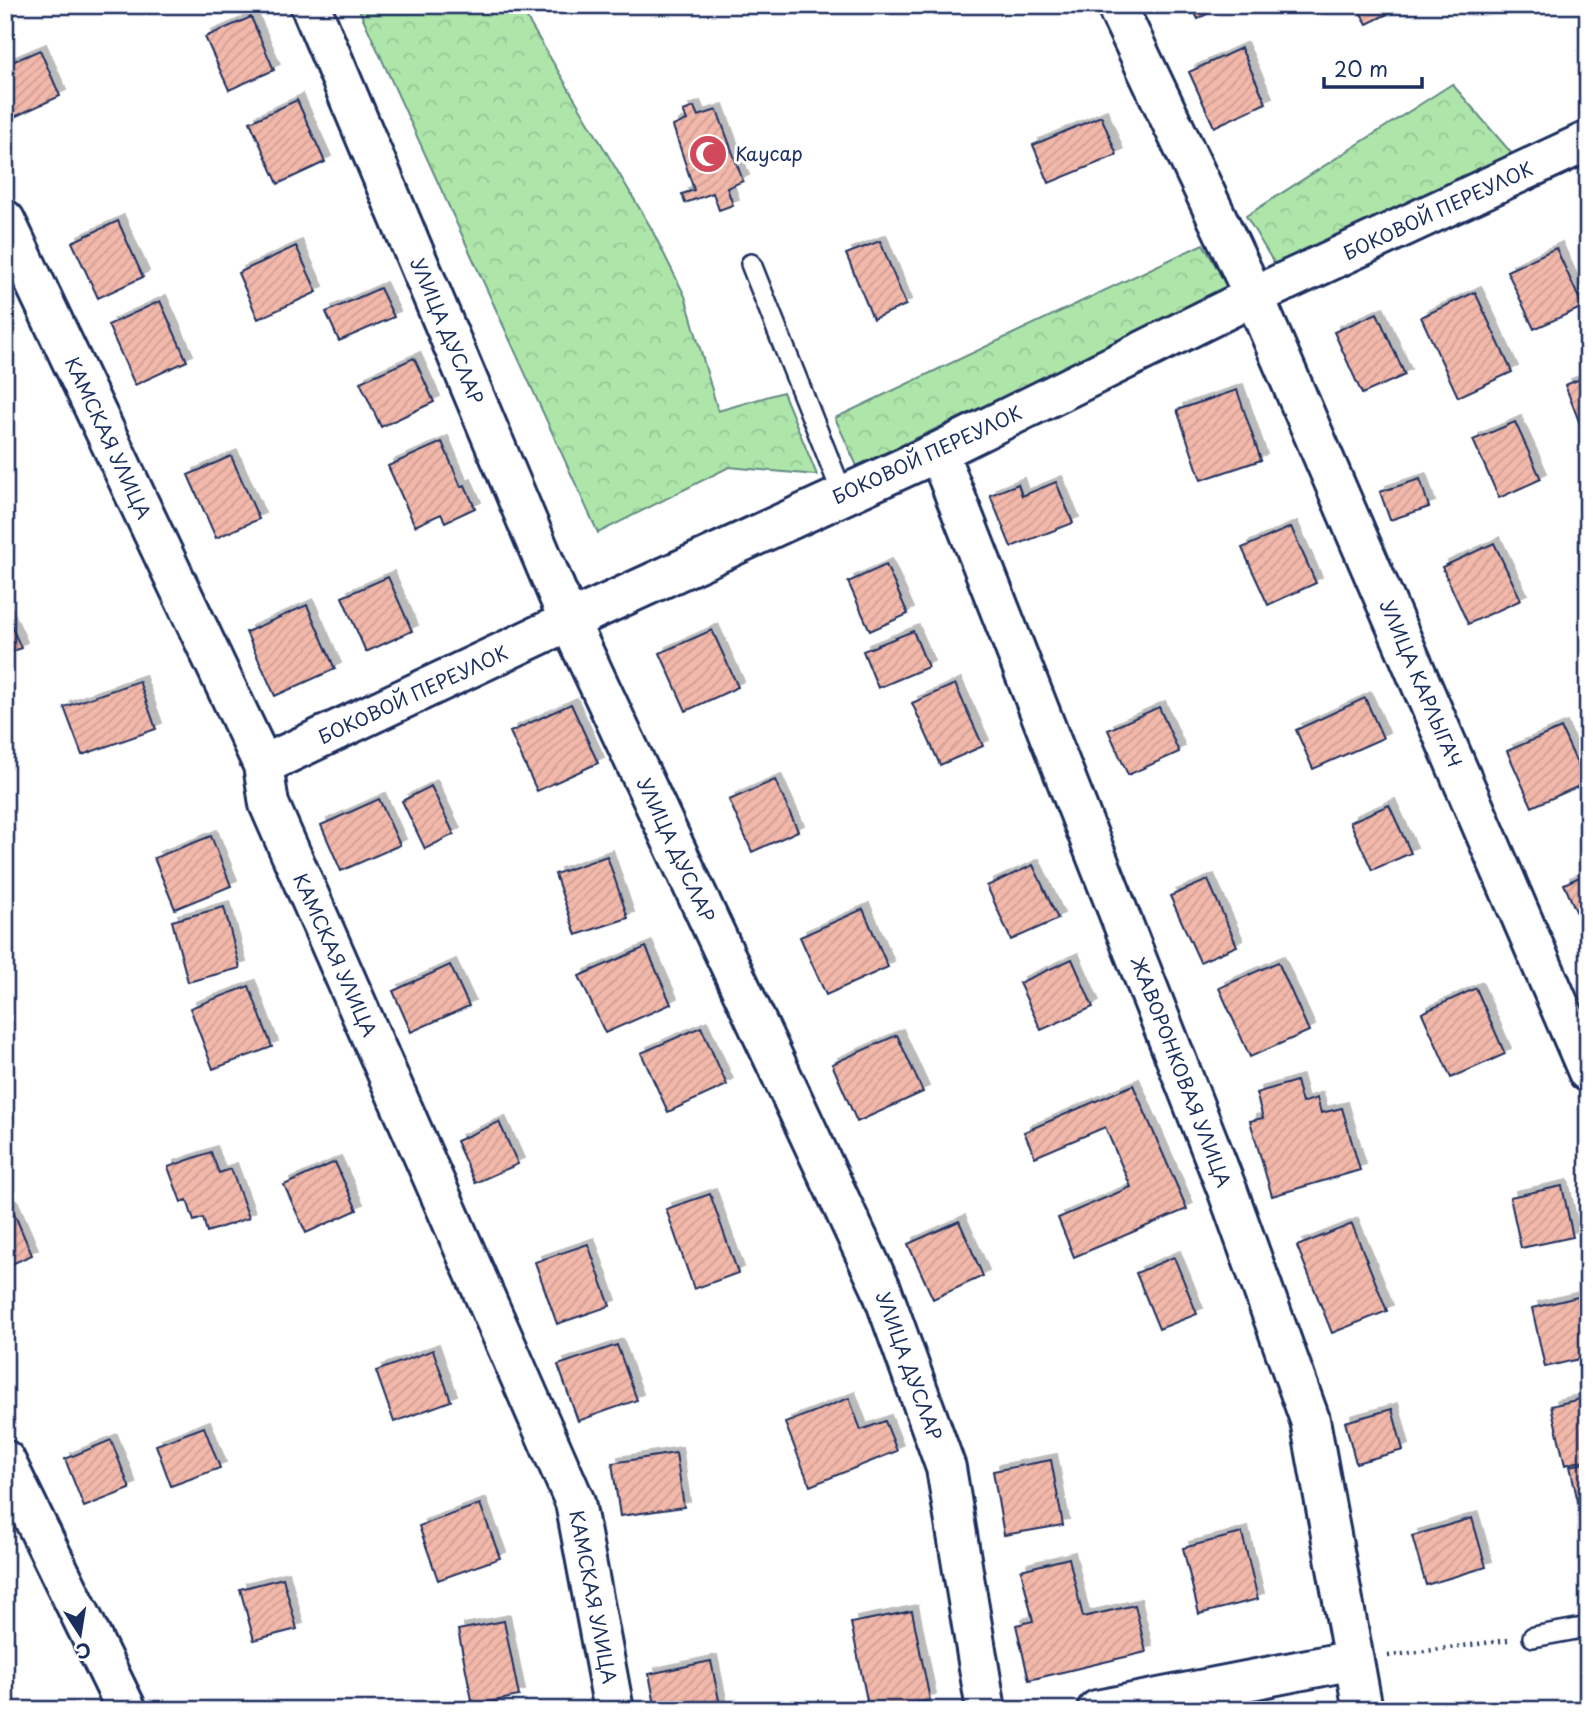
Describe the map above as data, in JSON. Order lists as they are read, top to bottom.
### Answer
{
  "streets": {
    "street": [
      "БОКОВОЙ ПЕРЕУЛОК",
      "УЛИЦА ДУСЛАР",
      "КАМСКАЯ УЛИЦА",
      "УЛИЦА КАРЛЫГАЧ",
      "ЖАВОРОНКОВАЯ УЛИЦА"
    ]
  },
  "crossings": [
    ["БОКОВОЙ ПЕРЕУЛОК", "УЛИЦА ДУСЛАР"],
    ["БОКОВОЙ ПЕРЕУЛОК", "КАМСКАЯ УЛИЦА"],
    ["БОКОВОЙ ПЕРЕУЛОК", "УЛИЦА КАРЛЫГАЧ"],
    ["БОКОВОЙ ПЕРЕУЛОК", "ЖАВОРОНКОВАЯ УЛИЦА"]
  ],
  "places": {
    "mosque": ["Каусар"]
  },
  "scale_bar": "20 m",
  "north": "bottom"
}
